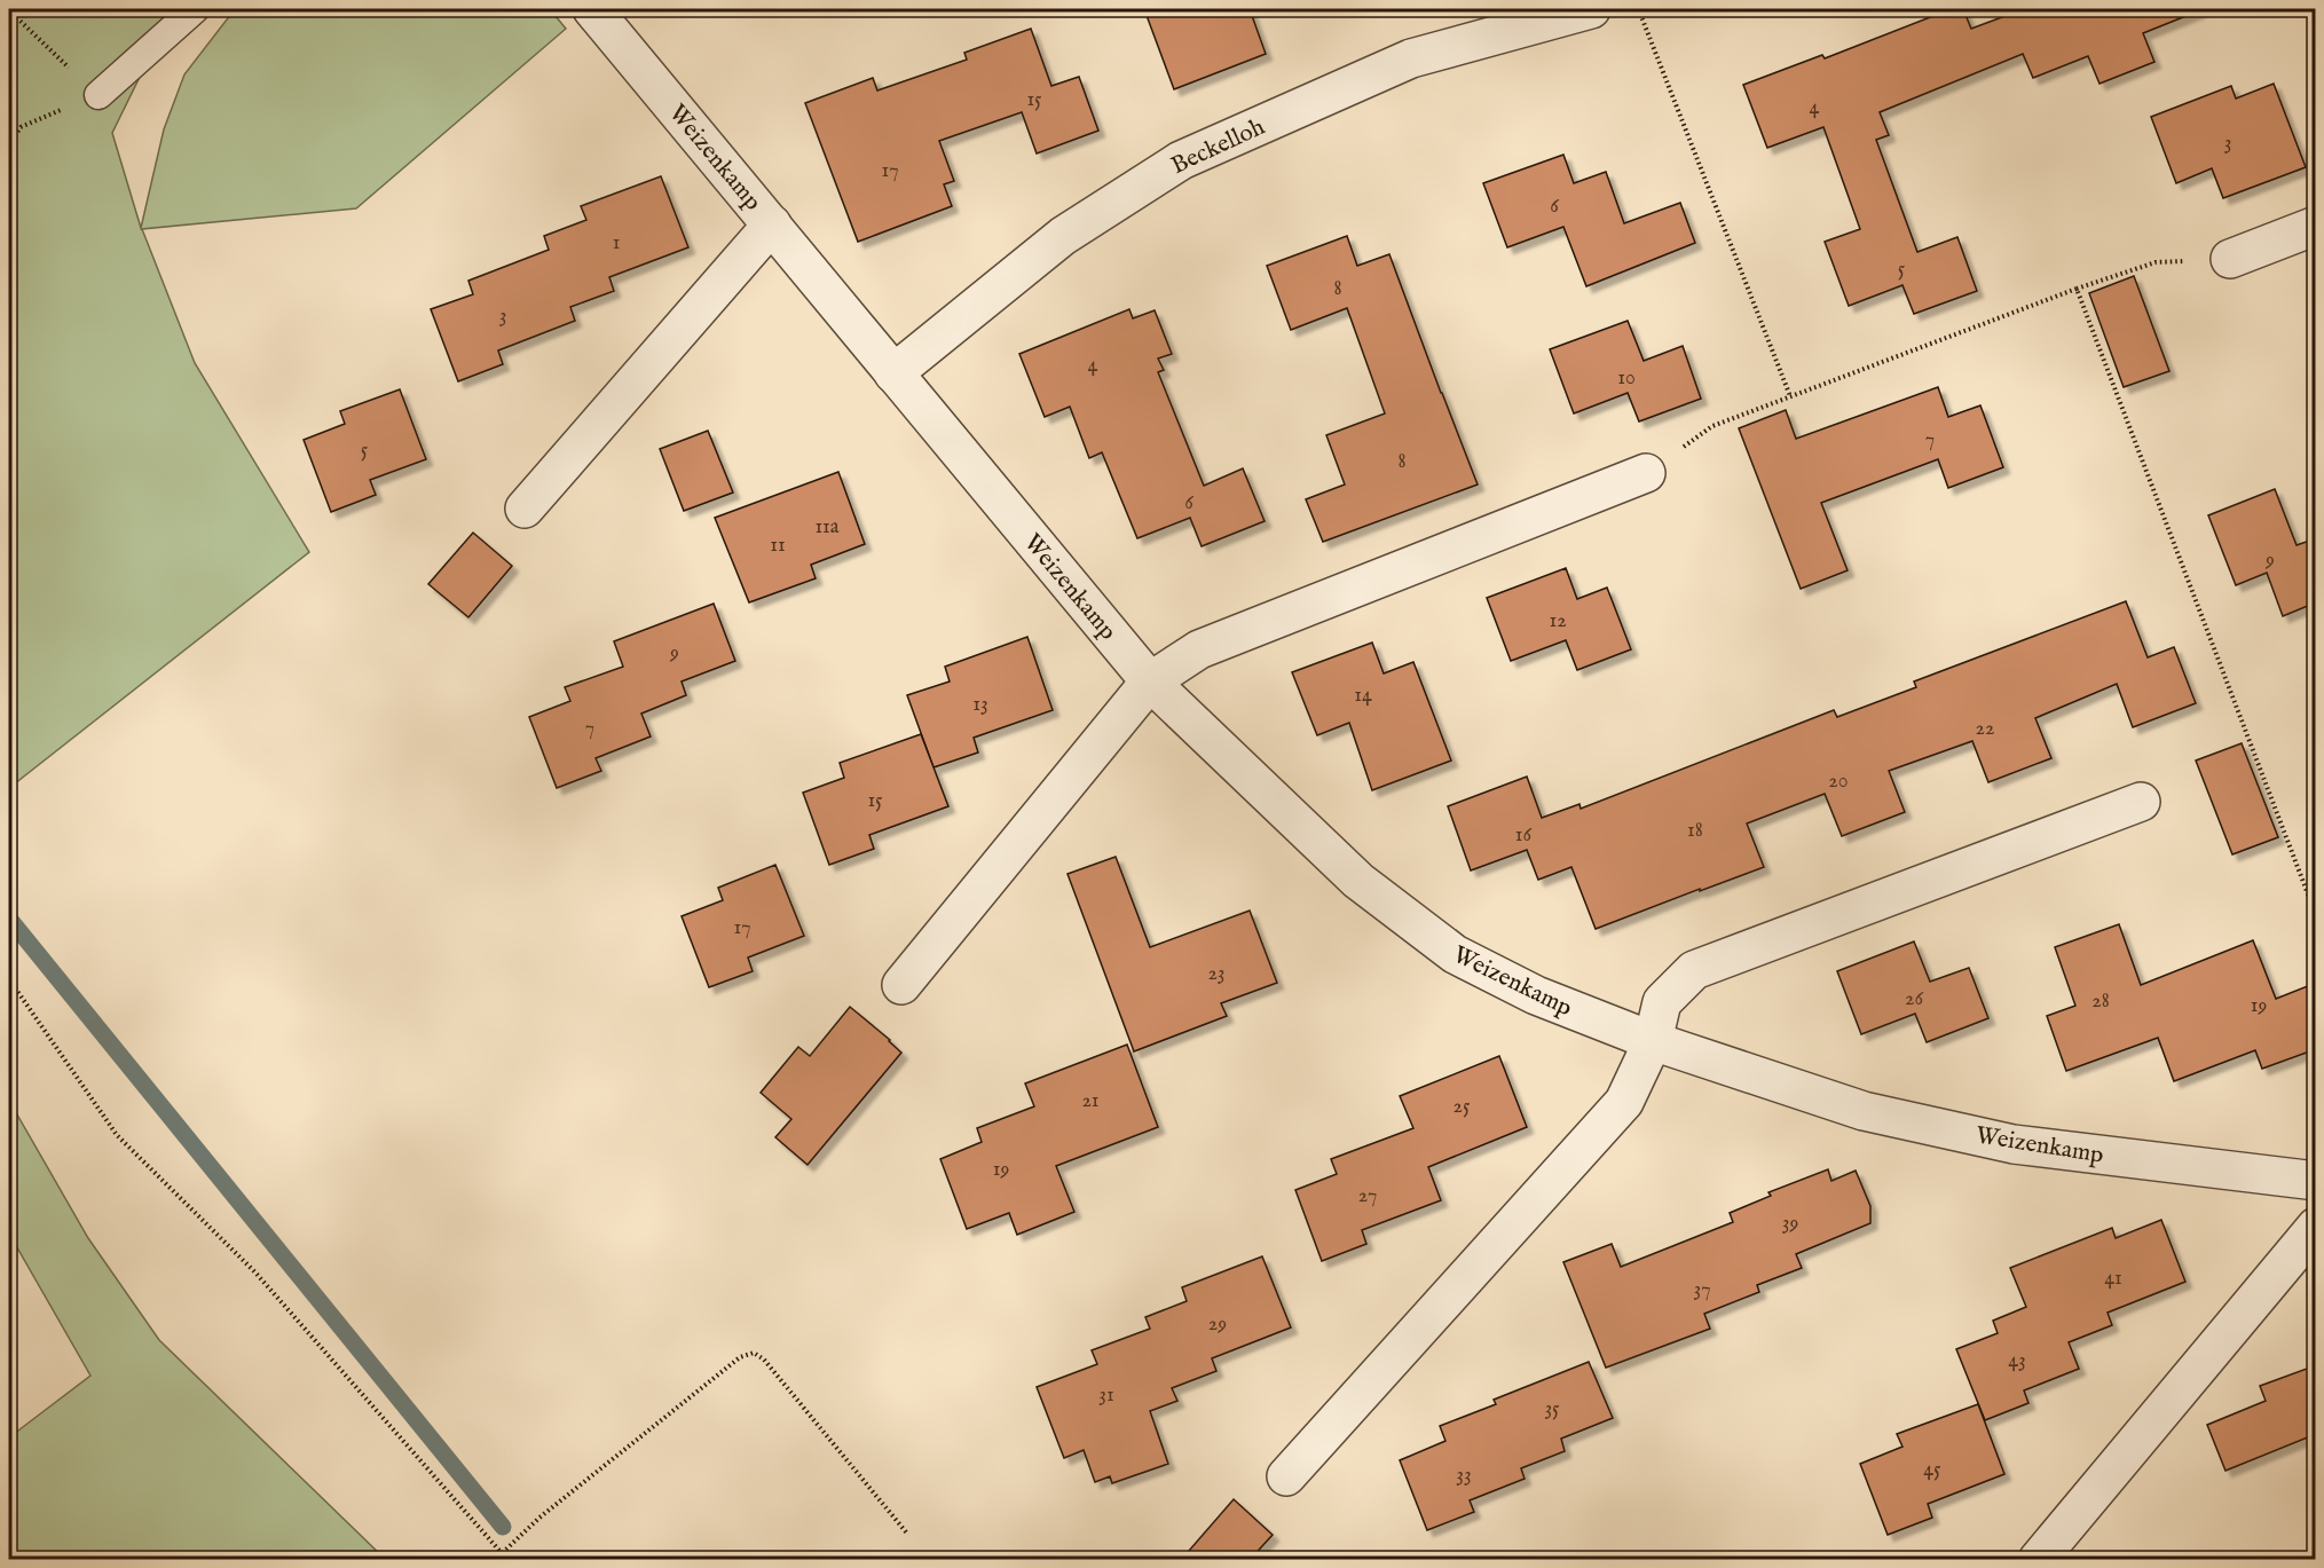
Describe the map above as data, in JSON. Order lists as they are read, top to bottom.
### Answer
{
  "streets": {
    "street": ["Beckelloh", "Weizenkamp"]
  },
  "crossings": [
    ["Beckelloh", "Weizenkamp"]
  ],
  "house_numbers": [
    "15",
    "4",
    "3",
    "17",
    "6",
    "1",
    "5",
    "8",
    "3",
    "4",
    "10",
    "7",
    "5",
    "8",
    "6",
    "11a",
    "11",
    "9",
    "12",
    "9",
    "14",
    "13",
    "7",
    "22",
    "20",
    "15",
    "18",
    "16",
    "17",
    "23",
    "26",
    "28",
    "19",
    "21",
    "25",
    "19",
    "27",
    "39",
    "41",
    "37",
    "29",
    "43",
    "31",
    "35",
    "45",
    "33"
  ]
}
